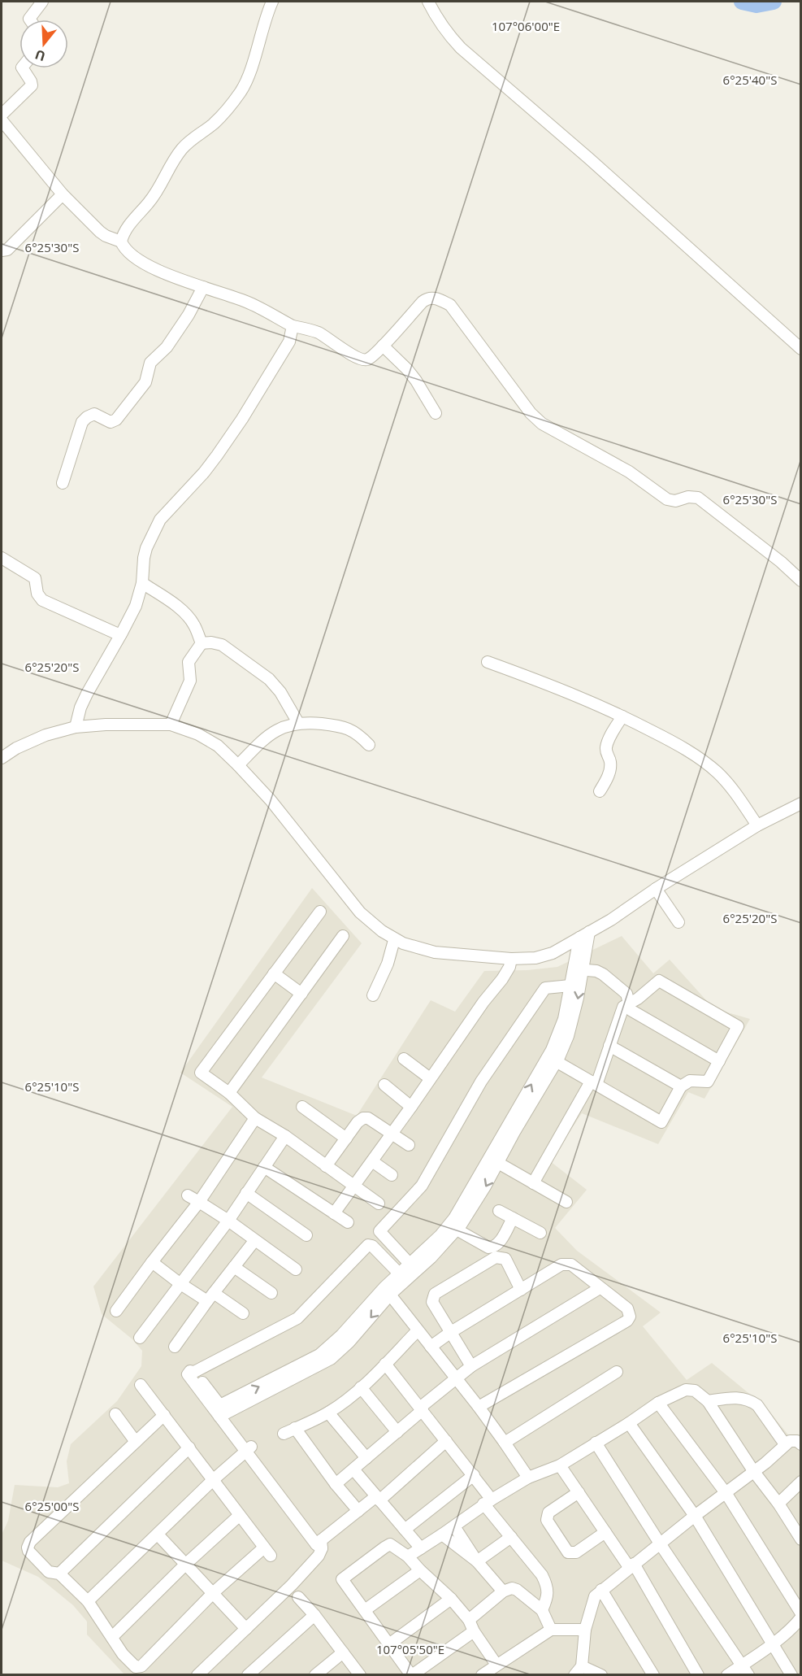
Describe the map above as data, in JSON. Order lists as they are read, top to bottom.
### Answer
{
  "north": "bottom",
  "coordinates": [
    "107°06'00\"E",
    "6°25'40\"S",
    "6°25'30\"S",
    "6°25'20\"S",
    "6°25'10\"S",
    "6°25'00\"S",
    "107°05'50\"E"
  ]
}
